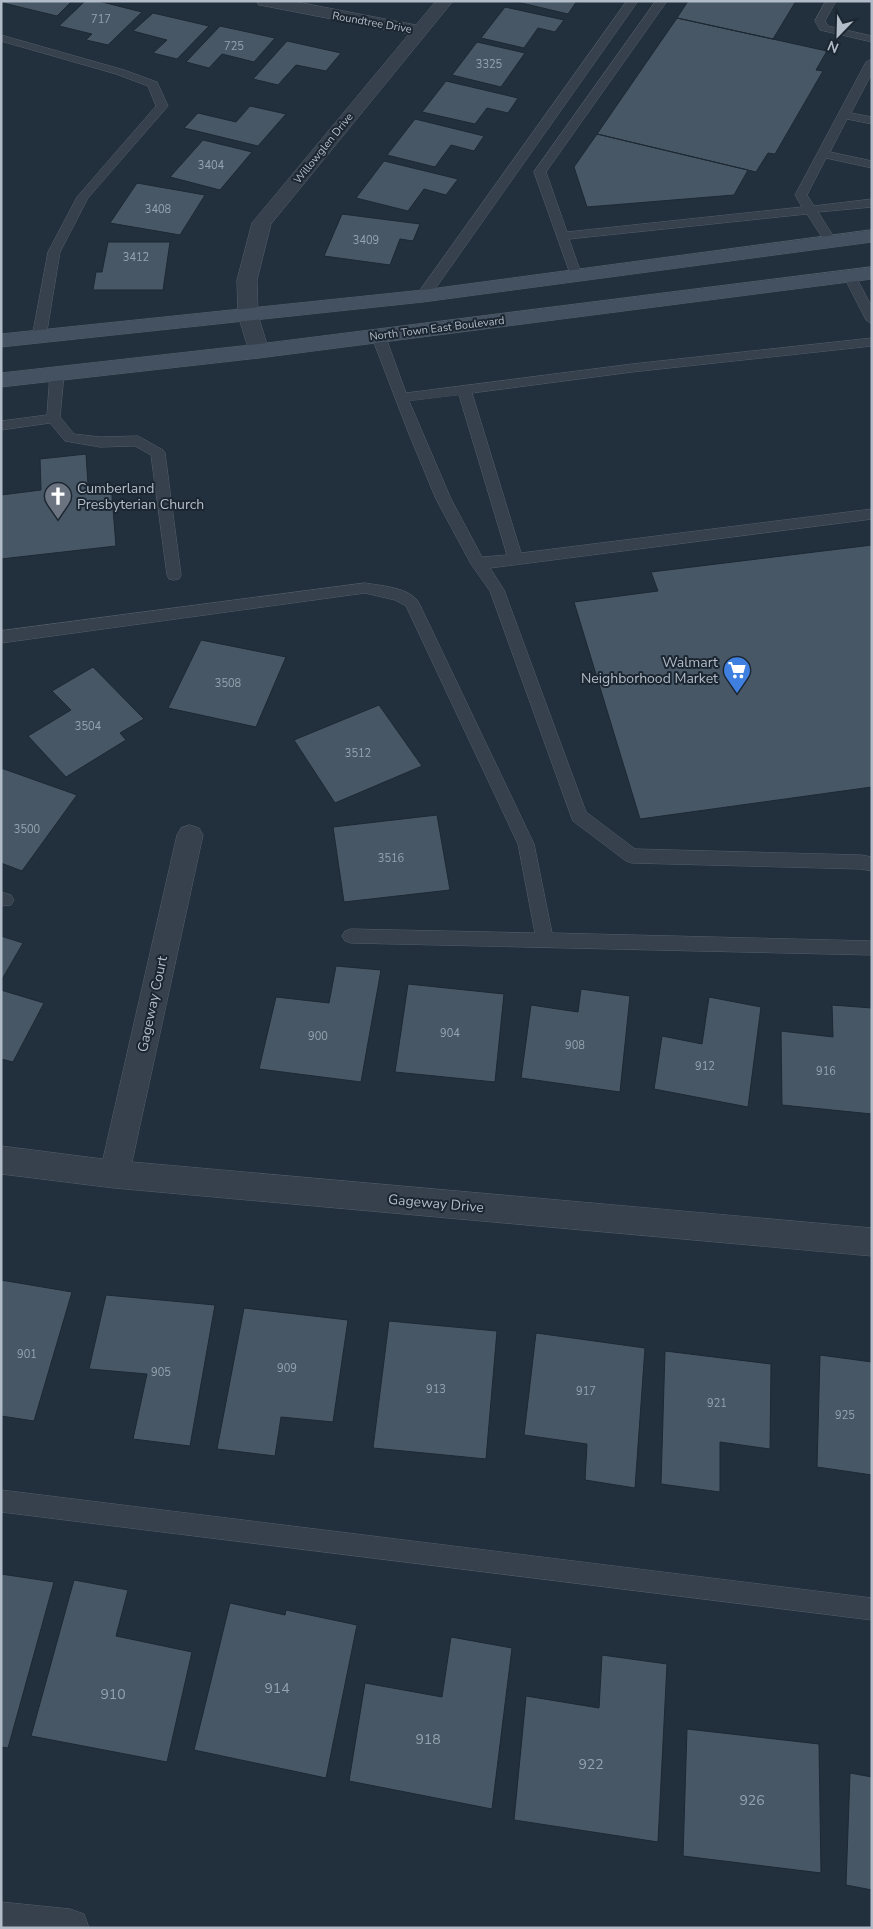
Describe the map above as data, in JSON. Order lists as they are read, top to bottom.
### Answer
{
  "streets": {
    "main road": ["North Town East Boulevard"],
    "street": [
      "Roundtree Drive",
      "Willowglen Drive",
      "Gageway Court",
      "Gageway Drive"
    ]
  },
  "crossings": [
    ["Roundtree Drive", "Willowglen Drive"],
    ["Willowglen Drive", "North Town East Boulevard"],
    ["Gageway Court", "Gageway Drive"]
  ],
  "places": {
    "church": ["Cumberland Presbyterian Church"],
    "supermarket": ["Walmart Neighborhood Market"]
  },
  "house_numbers": [
    "717",
    "725",
    "3325",
    "3404",
    "3408",
    "3409",
    "3412",
    "3508",
    "3504",
    "3512",
    "3500",
    "3516",
    "904",
    "900",
    "908",
    "912",
    "916",
    "901",
    "909",
    "905",
    "913",
    "917",
    "921",
    "925",
    "914",
    "910",
    "918",
    "922",
    "926"
  ],
  "north": "bottom left"
}
